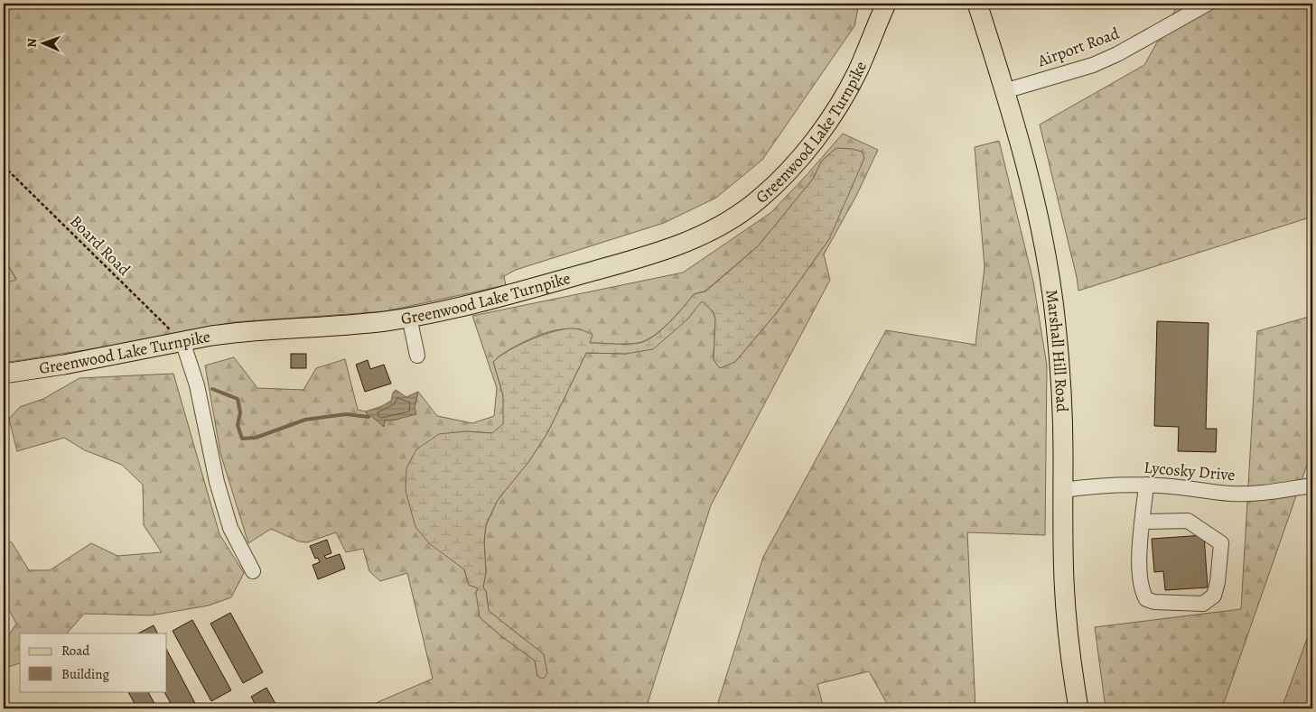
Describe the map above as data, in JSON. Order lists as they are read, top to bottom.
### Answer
{
  "streets": {
    "main road": ["Greenwood Lake Turnpike", "Marshall Hill Road"],
    "street": ["Airport Road", "Lycosky Drive"],
    "path": ["Board Road"]
  },
  "crossings": [
    ["Airport Road", "Marshall Hill Road"],
    ["Greenwood Lake Turnpike", "Board Road"],
    ["Marshall Hill Road", "Lycosky Drive"]
  ],
  "legend": ["Road", "Building"],
  "north": "left"
}
